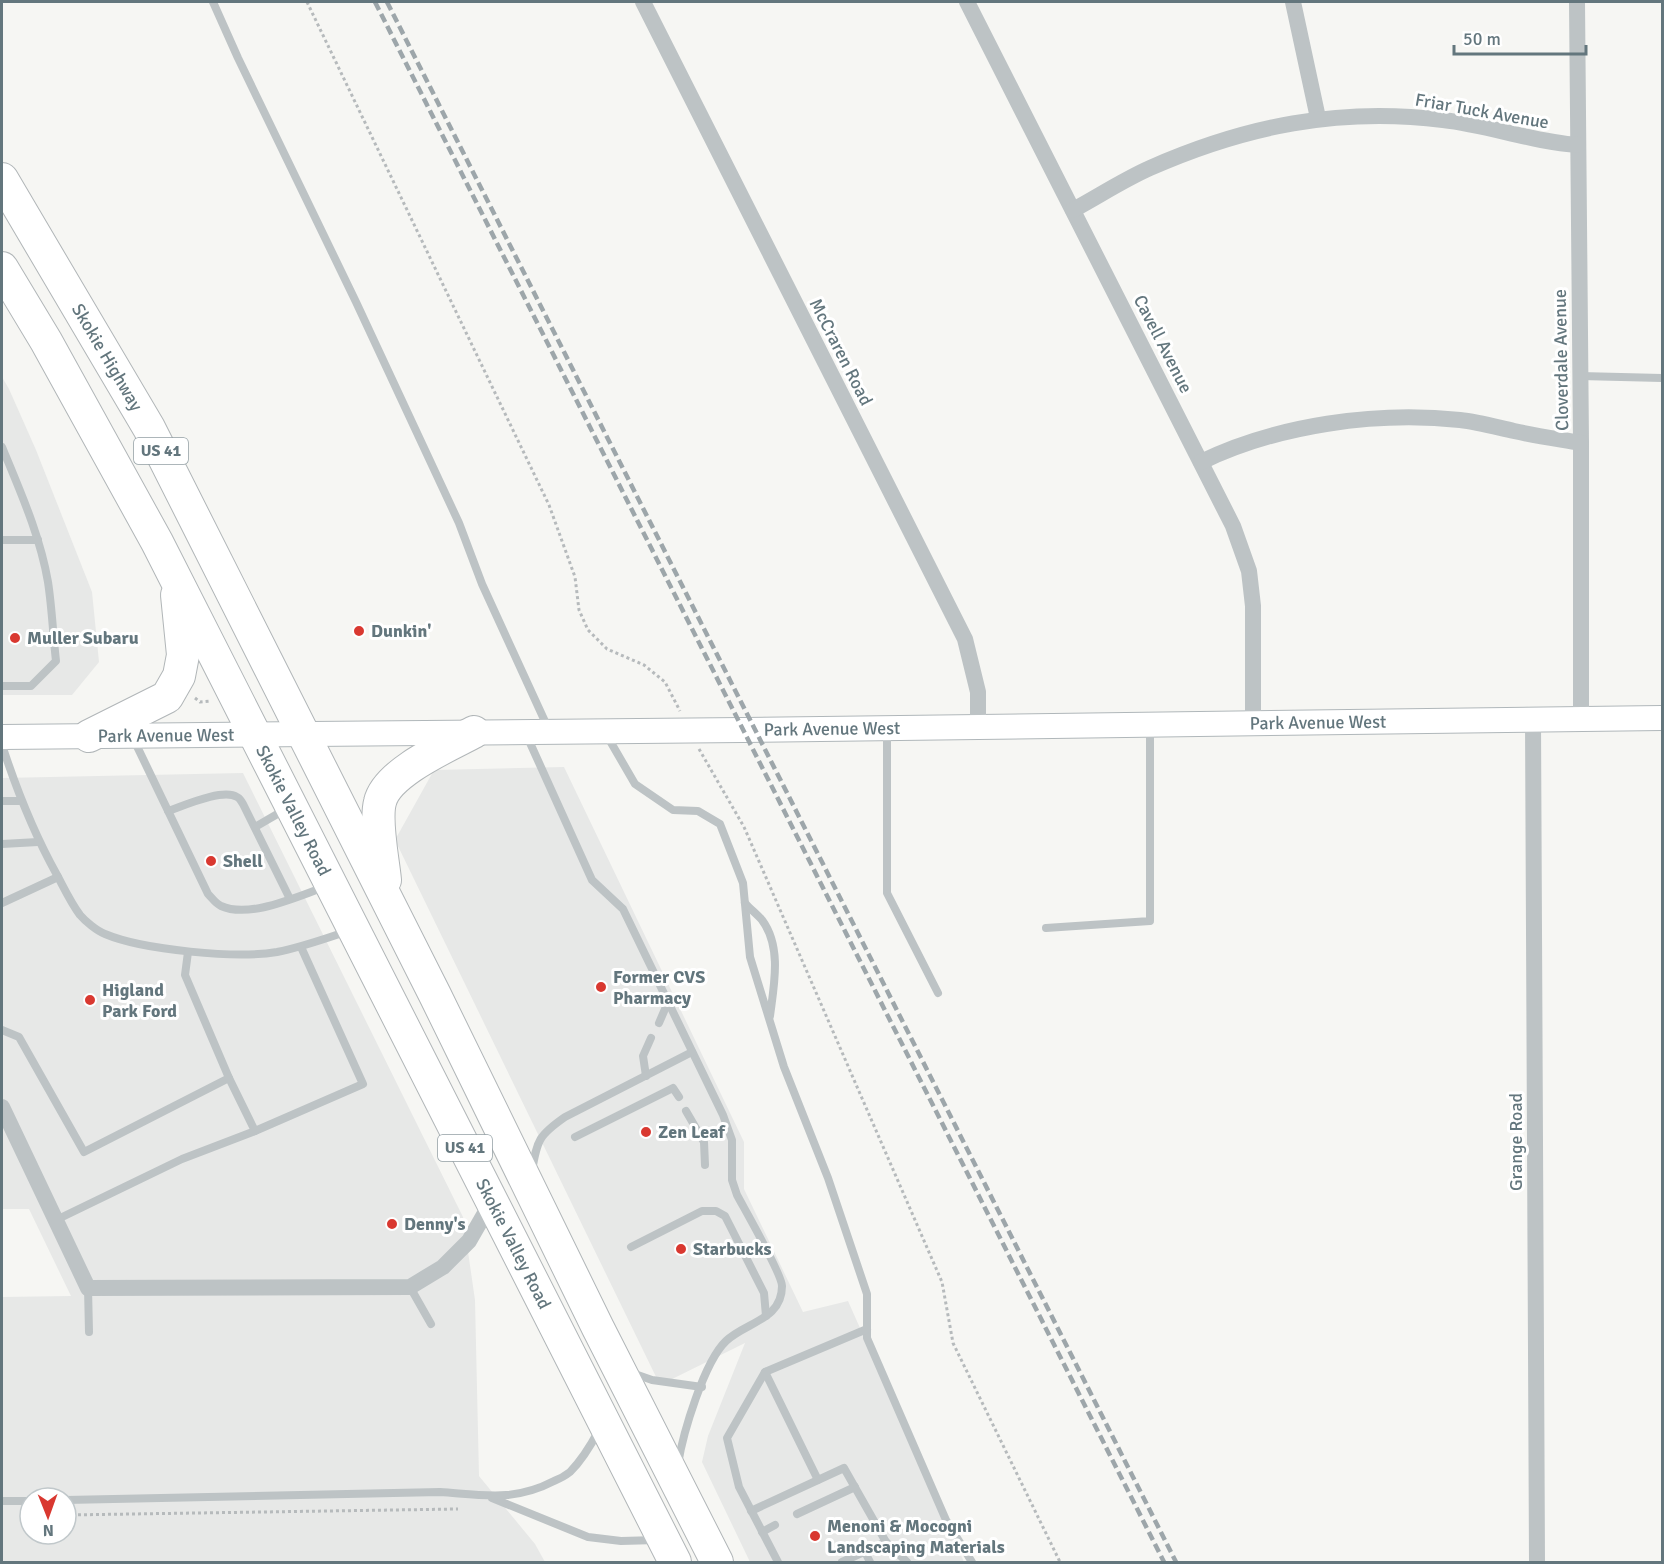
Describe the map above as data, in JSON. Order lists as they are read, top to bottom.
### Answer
{
  "streets": {
    "highway": ["Skokie Highway", "US 41", "Skokie Valley Road"],
    "street": [
      "Friar Tuck Avenue",
      "Cavell Avenue",
      "McCraren Road",
      "Cloverdale Avenue",
      "Park Avenue West",
      "Grange Road"
    ]
  },
  "crossings": [
    ["Friar Tuck Avenue", "Cavell Avenue"],
    ["Friar Tuck Avenue", "Cloverdale Avenue"],
    ["Cavell Avenue", "Park Avenue West"],
    ["McCraren Road", "Park Avenue West"],
    ["Skokie Highway", "Park Avenue West"],
    ["Skokie Highway", "Skokie Valley Road"],
    ["Cloverdale Avenue", "Park Avenue West"],
    ["US 41", "Park Avenue West"],
    ["US 41", "Skokie Valley Road"],
    ["Park Avenue West", "Skokie Valley Road"],
    ["Park Avenue West", "Grange Road"]
  ],
  "places": [
    "Dunkin'",
    "Muller Subaru",
    "Shell",
    "Former CVS Pharmacy",
    "Higland Park Ford",
    "Zen Leaf",
    "Denny's",
    "Starbucks",
    "Menoni & Mocogni Landscaping Materials"
  ],
  "scale_bar": "50 m",
  "north": "bottom"
}
